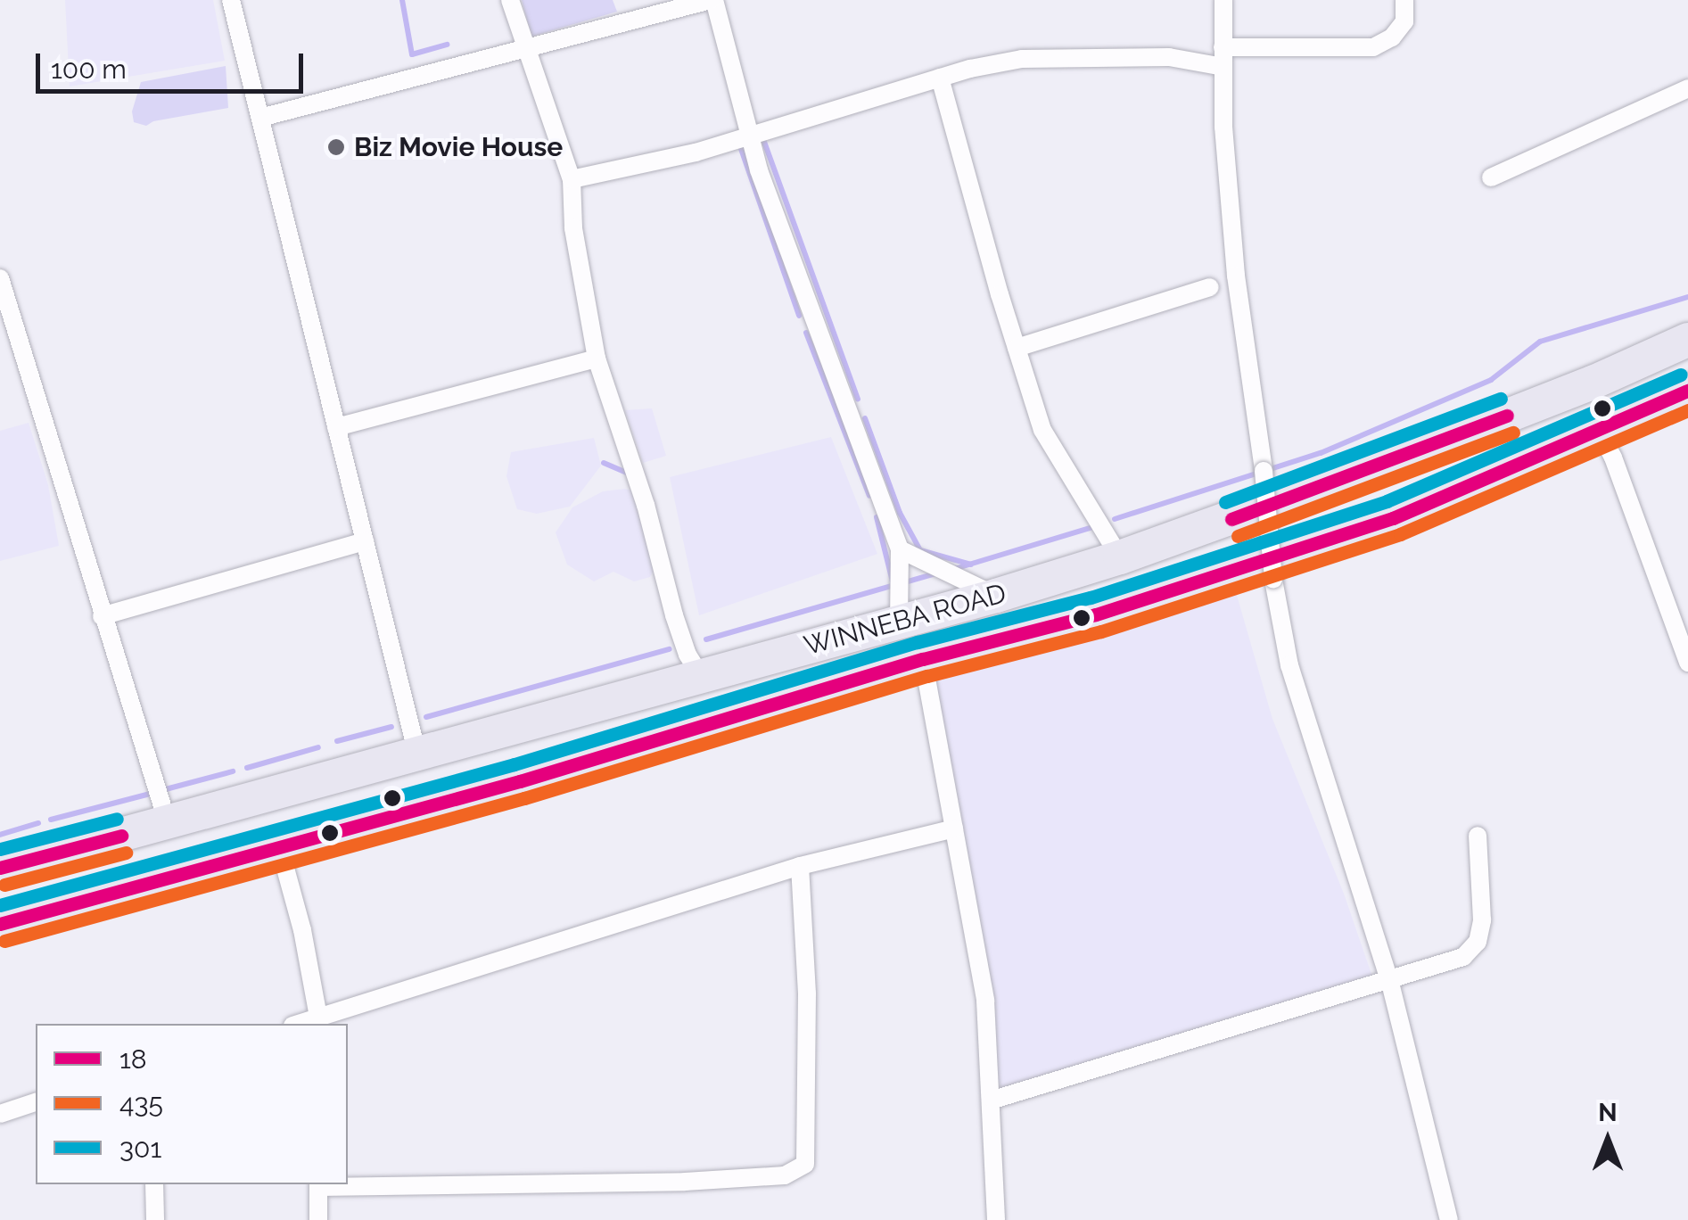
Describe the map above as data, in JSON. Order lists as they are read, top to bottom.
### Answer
{
  "streets": {
    "highway": ["WINNEBA ROAD"]
  },
  "places": ["Biz Movie House"],
  "lines": ["transit line 301", "transit line 18", "transit line 435"],
  "legend": ["18", "435", "301"],
  "scale_bar": "100 m",
  "north": "top"
}
